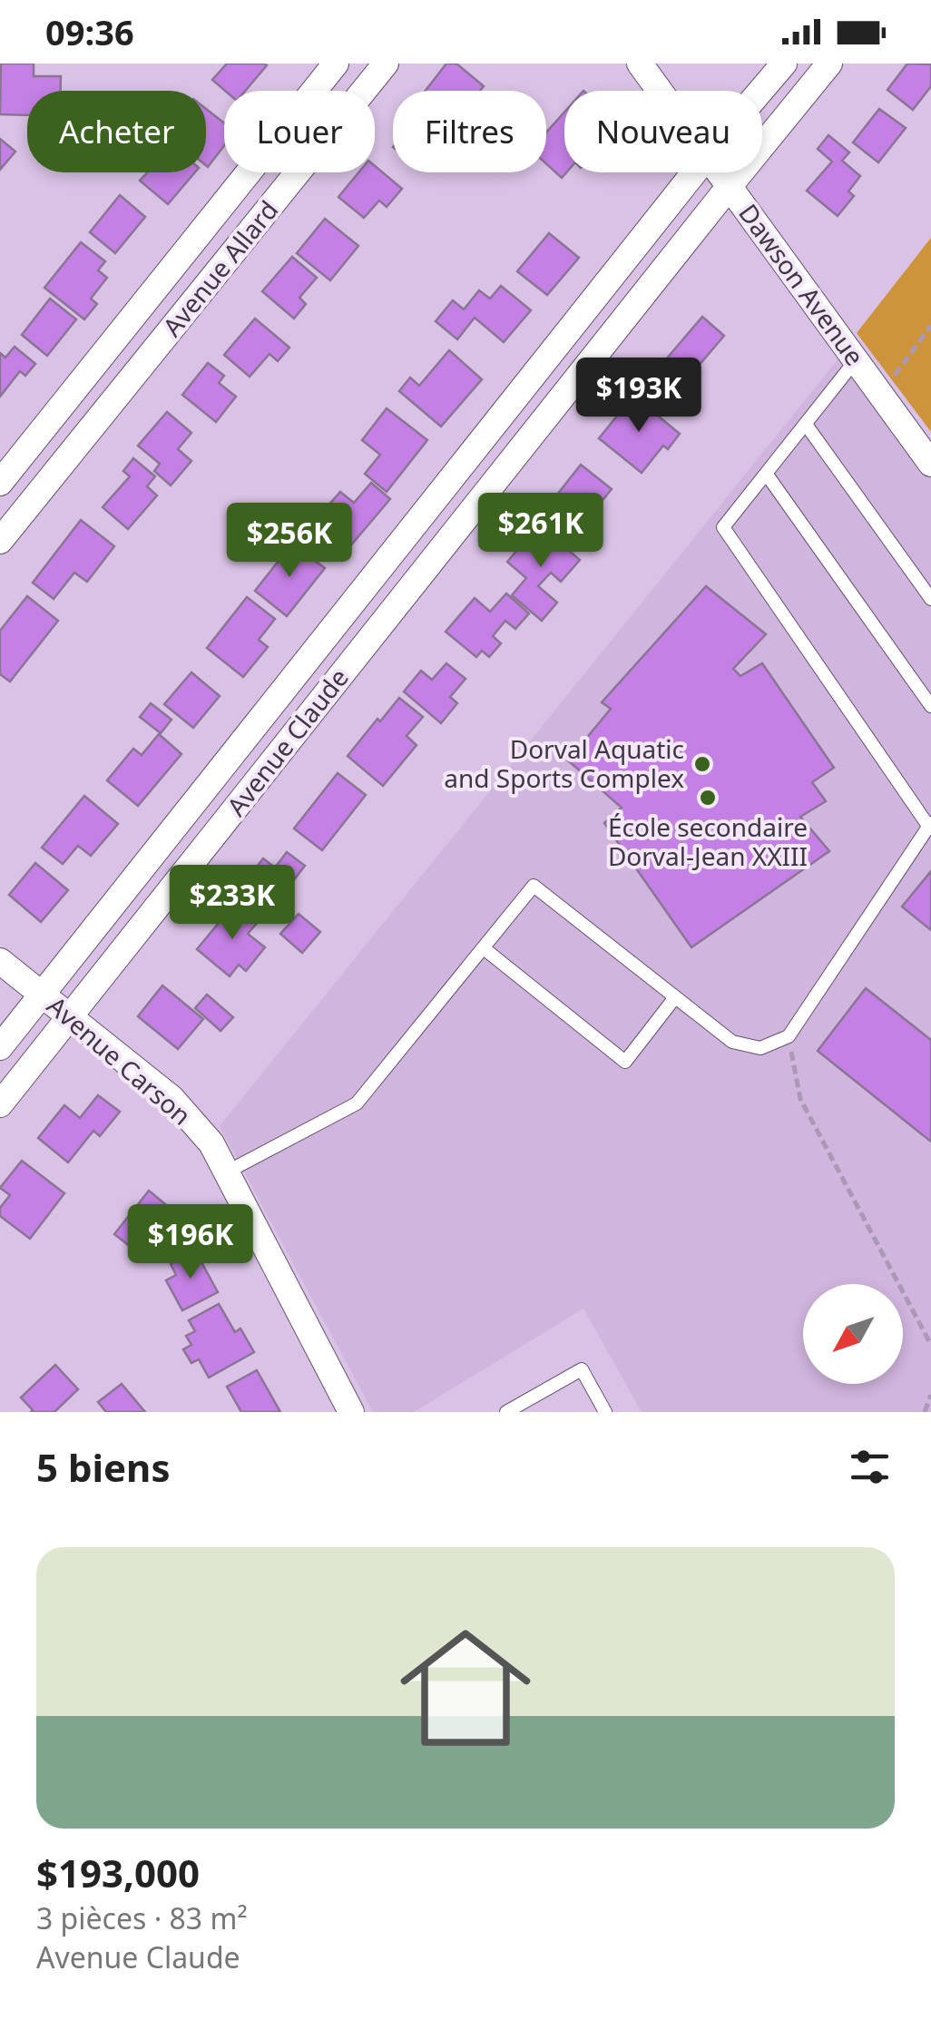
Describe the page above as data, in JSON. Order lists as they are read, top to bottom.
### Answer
{
  "streets": {
    "street": [
      "Avenue Allard",
      "Dawson Avenue",
      "Avenue Claude",
      "Avenue Carson"
    ]
  },
  "crossings": [
    ["Dawson Avenue", "Avenue Claude"],
    ["Avenue Claude", "Avenue Carson"]
  ],
  "places": ["Dorval Aquatic and Sports Complex", "École secondaire Dorval-Jean XXIII"],
  "north": "bottom left",
  "page": {
    "status": "09:36",
    "chip": [
      "Acheter",
      "Louer",
      "Filtres",
      "Nouveau"
    ],
    "price": [
      "$193K",
      "$261K",
      "$256K",
      "$233K",
      "$196K"
    ],
    "heading": "5 biens",
    "list": [
      {
        "name": "$193,000",
        "note": "3 pièces · 83 m² · Avenue Claude"
      }
    ]
  }
}
